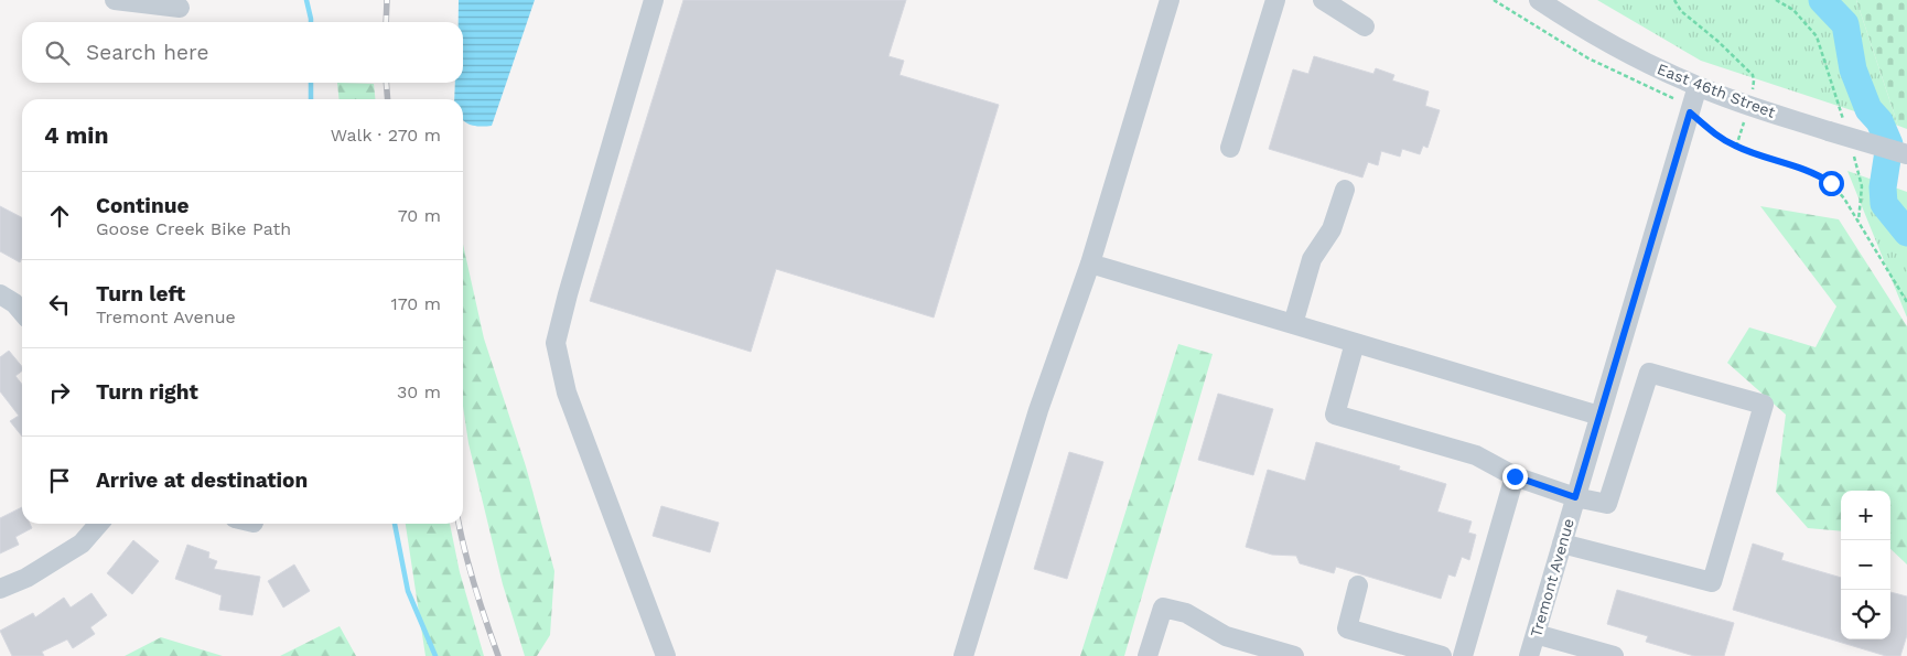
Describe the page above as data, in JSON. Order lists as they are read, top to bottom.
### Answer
{
  "streets": {
    "street": ["East 46th Street", "Tremont Avenue"]
  },
  "crossings": [
    ["East 46th Street", "Tremont Avenue"]
  ],
  "page": {
    "search": "Search here",
    "heading": ["4 min", "Walk · 270 m"],
    "list": [
      ["Continue", "Goose Creek Bike Path", "70 m"],
      ["Turn left", "Tremont Avenue", "170 m"],
      ["Turn right", "30 m"],
      "Arrive at destination"
    ],
    "map_buttons": ["+", "−"]
  }
}
